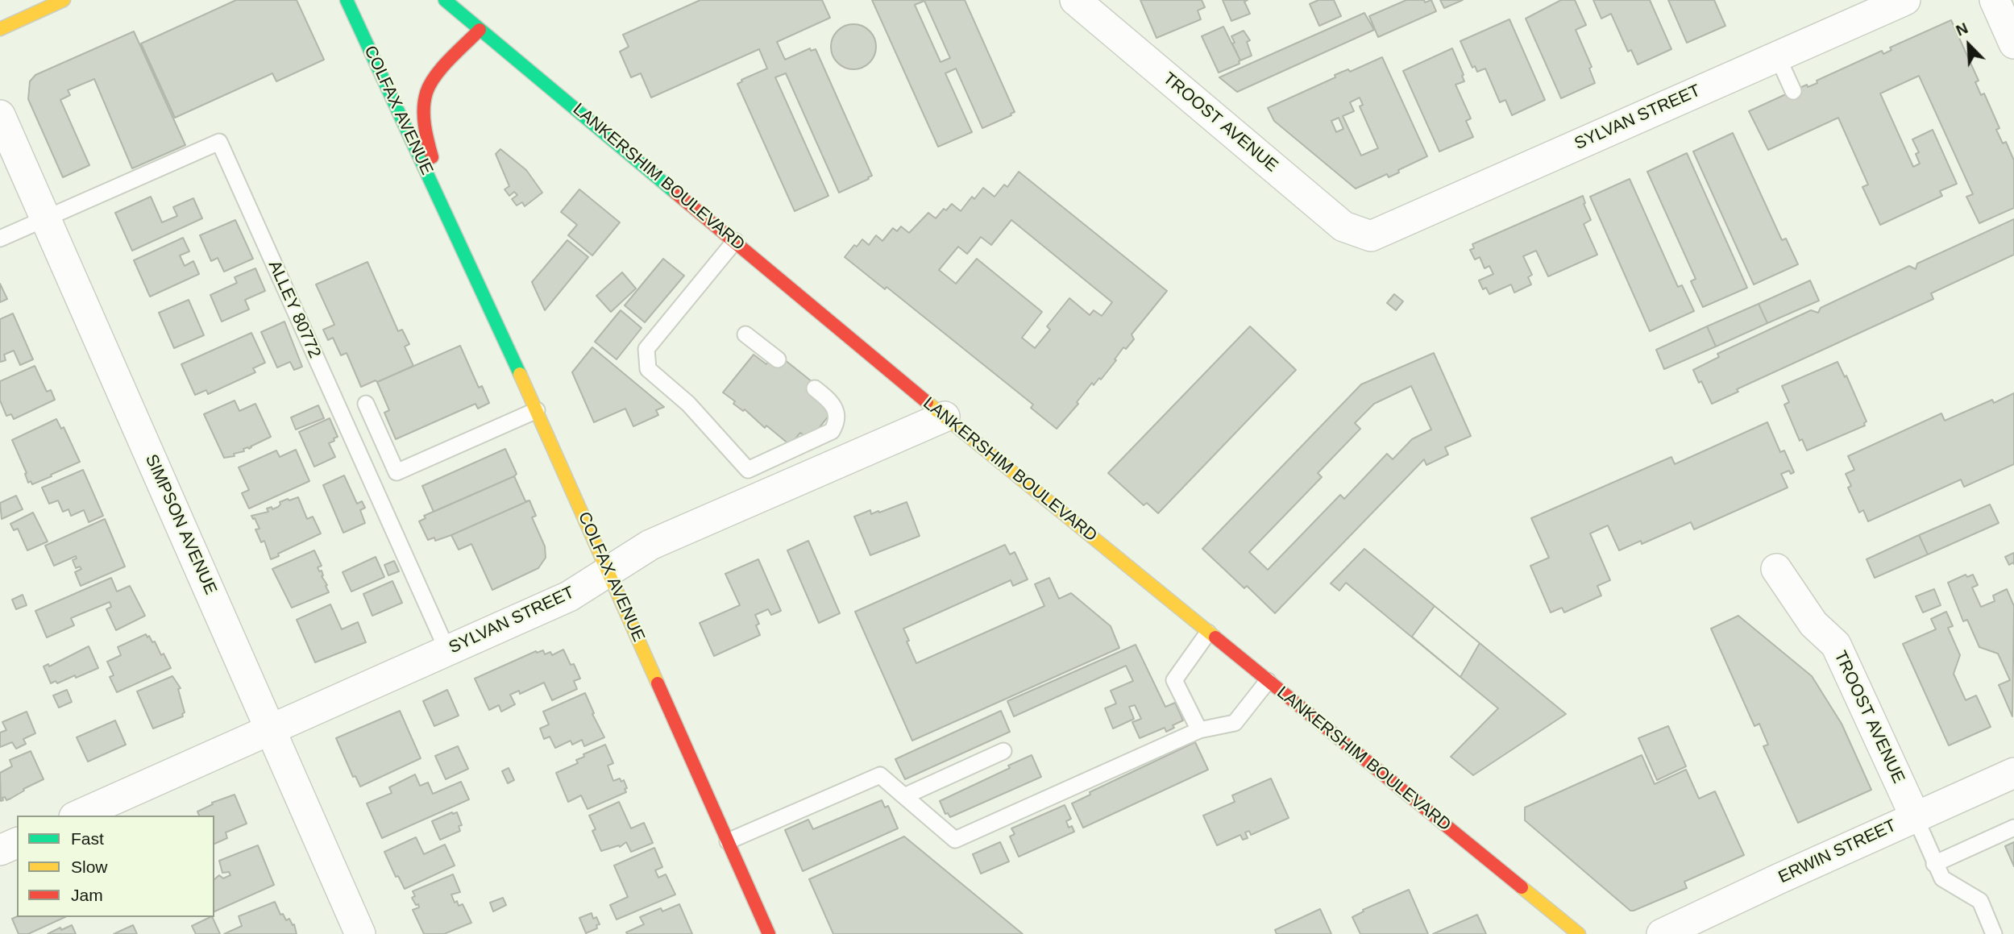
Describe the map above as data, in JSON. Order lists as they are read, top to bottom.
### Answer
{
  "streets": {
    "main road": ["COLFAX AVENUE", "LANKERSHIM BOULEVARD"],
    "street": [
      "SYLVAN STREET",
      "TROOST AVENUE",
      "SIMPSON AVENUE",
      "ERWIN STREET"
    ],
    "lane": ["ALLEY 80772"]
  },
  "crossings": [
    ["COLFAX AVENUE", "SYLVAN STREET"],
    ["COLFAX AVENUE", "LANKERSHIM BOULEVARD"],
    ["SYLVAN STREET", "TROOST AVENUE"],
    ["SYLVAN STREET", "LANKERSHIM BOULEVARD"],
    ["SYLVAN STREET", "ALLEY 80772"],
    ["SYLVAN STREET", "SIMPSON AVENUE"],
    ["TROOST AVENUE", "ERWIN STREET"],
    ["ALLEY 80772", "SIMPSON AVENUE"]
  ],
  "legend": ["Fast", "Slow", "Jam"],
  "north": "top left"
}
